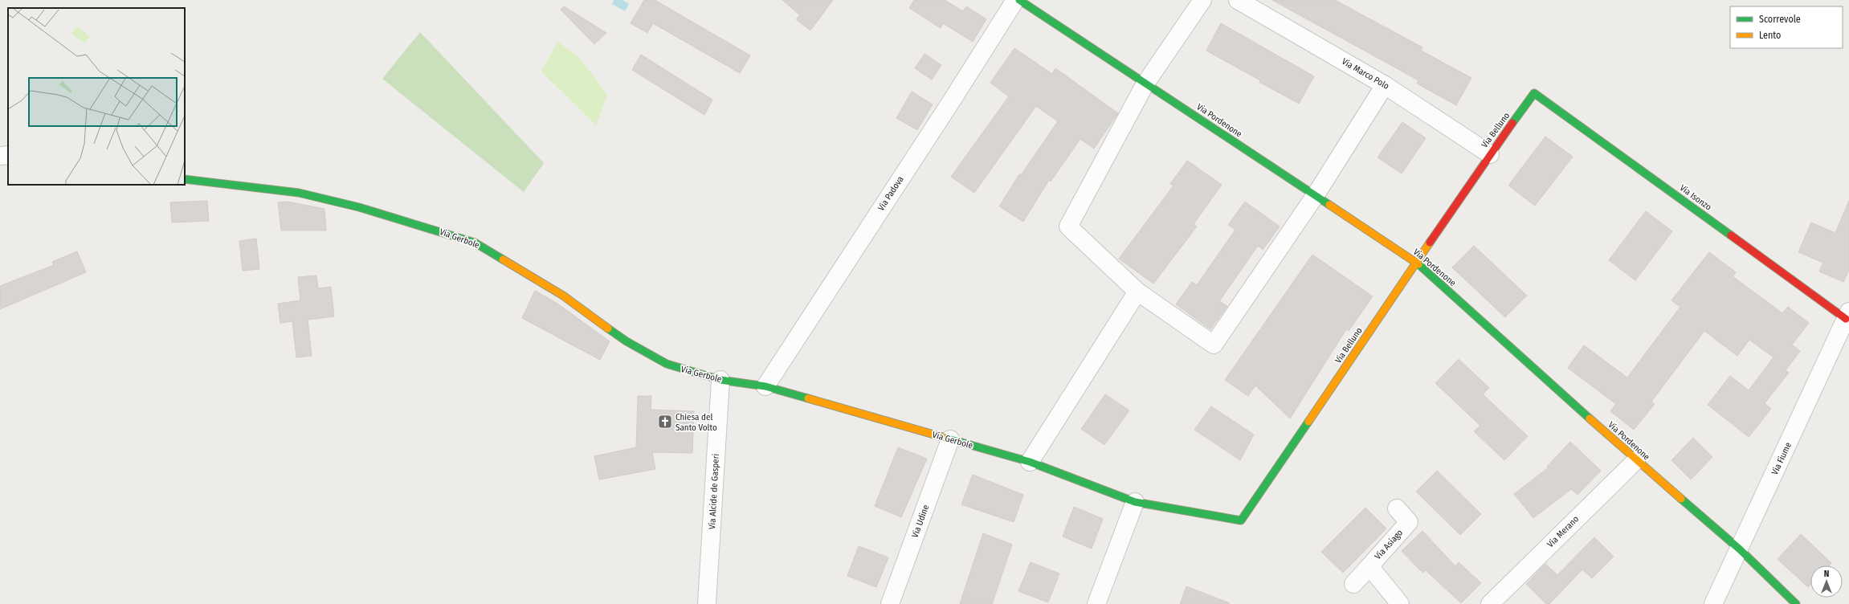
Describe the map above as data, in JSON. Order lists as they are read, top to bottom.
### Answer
{
  "streets": {
    "street": [
      "Via Marco Polo",
      "Via Pordenone",
      "Via Belluno",
      "Via Padova",
      "Via Isonzo",
      "Via Gerbole",
      "Via Fiume",
      "Via Alcide de Gasperi",
      "Via Udine",
      "Via Merano",
      "Via Asiago"
    ]
  },
  "crossings": [
    ["Via Marco Polo", "Via Belluno"],
    ["Via Pordenone", "Via Belluno"],
    ["Via Pordenone", "Via Fiume"],
    ["Via Pordenone", "Via Merano"],
    ["Via Belluno", "Via Isonzo"],
    ["Via Belluno", "Via Gerbole"],
    ["Via Padova", "Via Gerbole"],
    ["Via Isonzo", "Via Fiume"],
    ["Via Gerbole", "Via Alcide de Gasperi"],
    ["Via Gerbole", "Via Udine"]
  ],
  "places": {
    "church": ["Chiesa del Santo Volto"]
  },
  "legend": ["Scorrevole", "Lento"],
  "north": "top"
}
